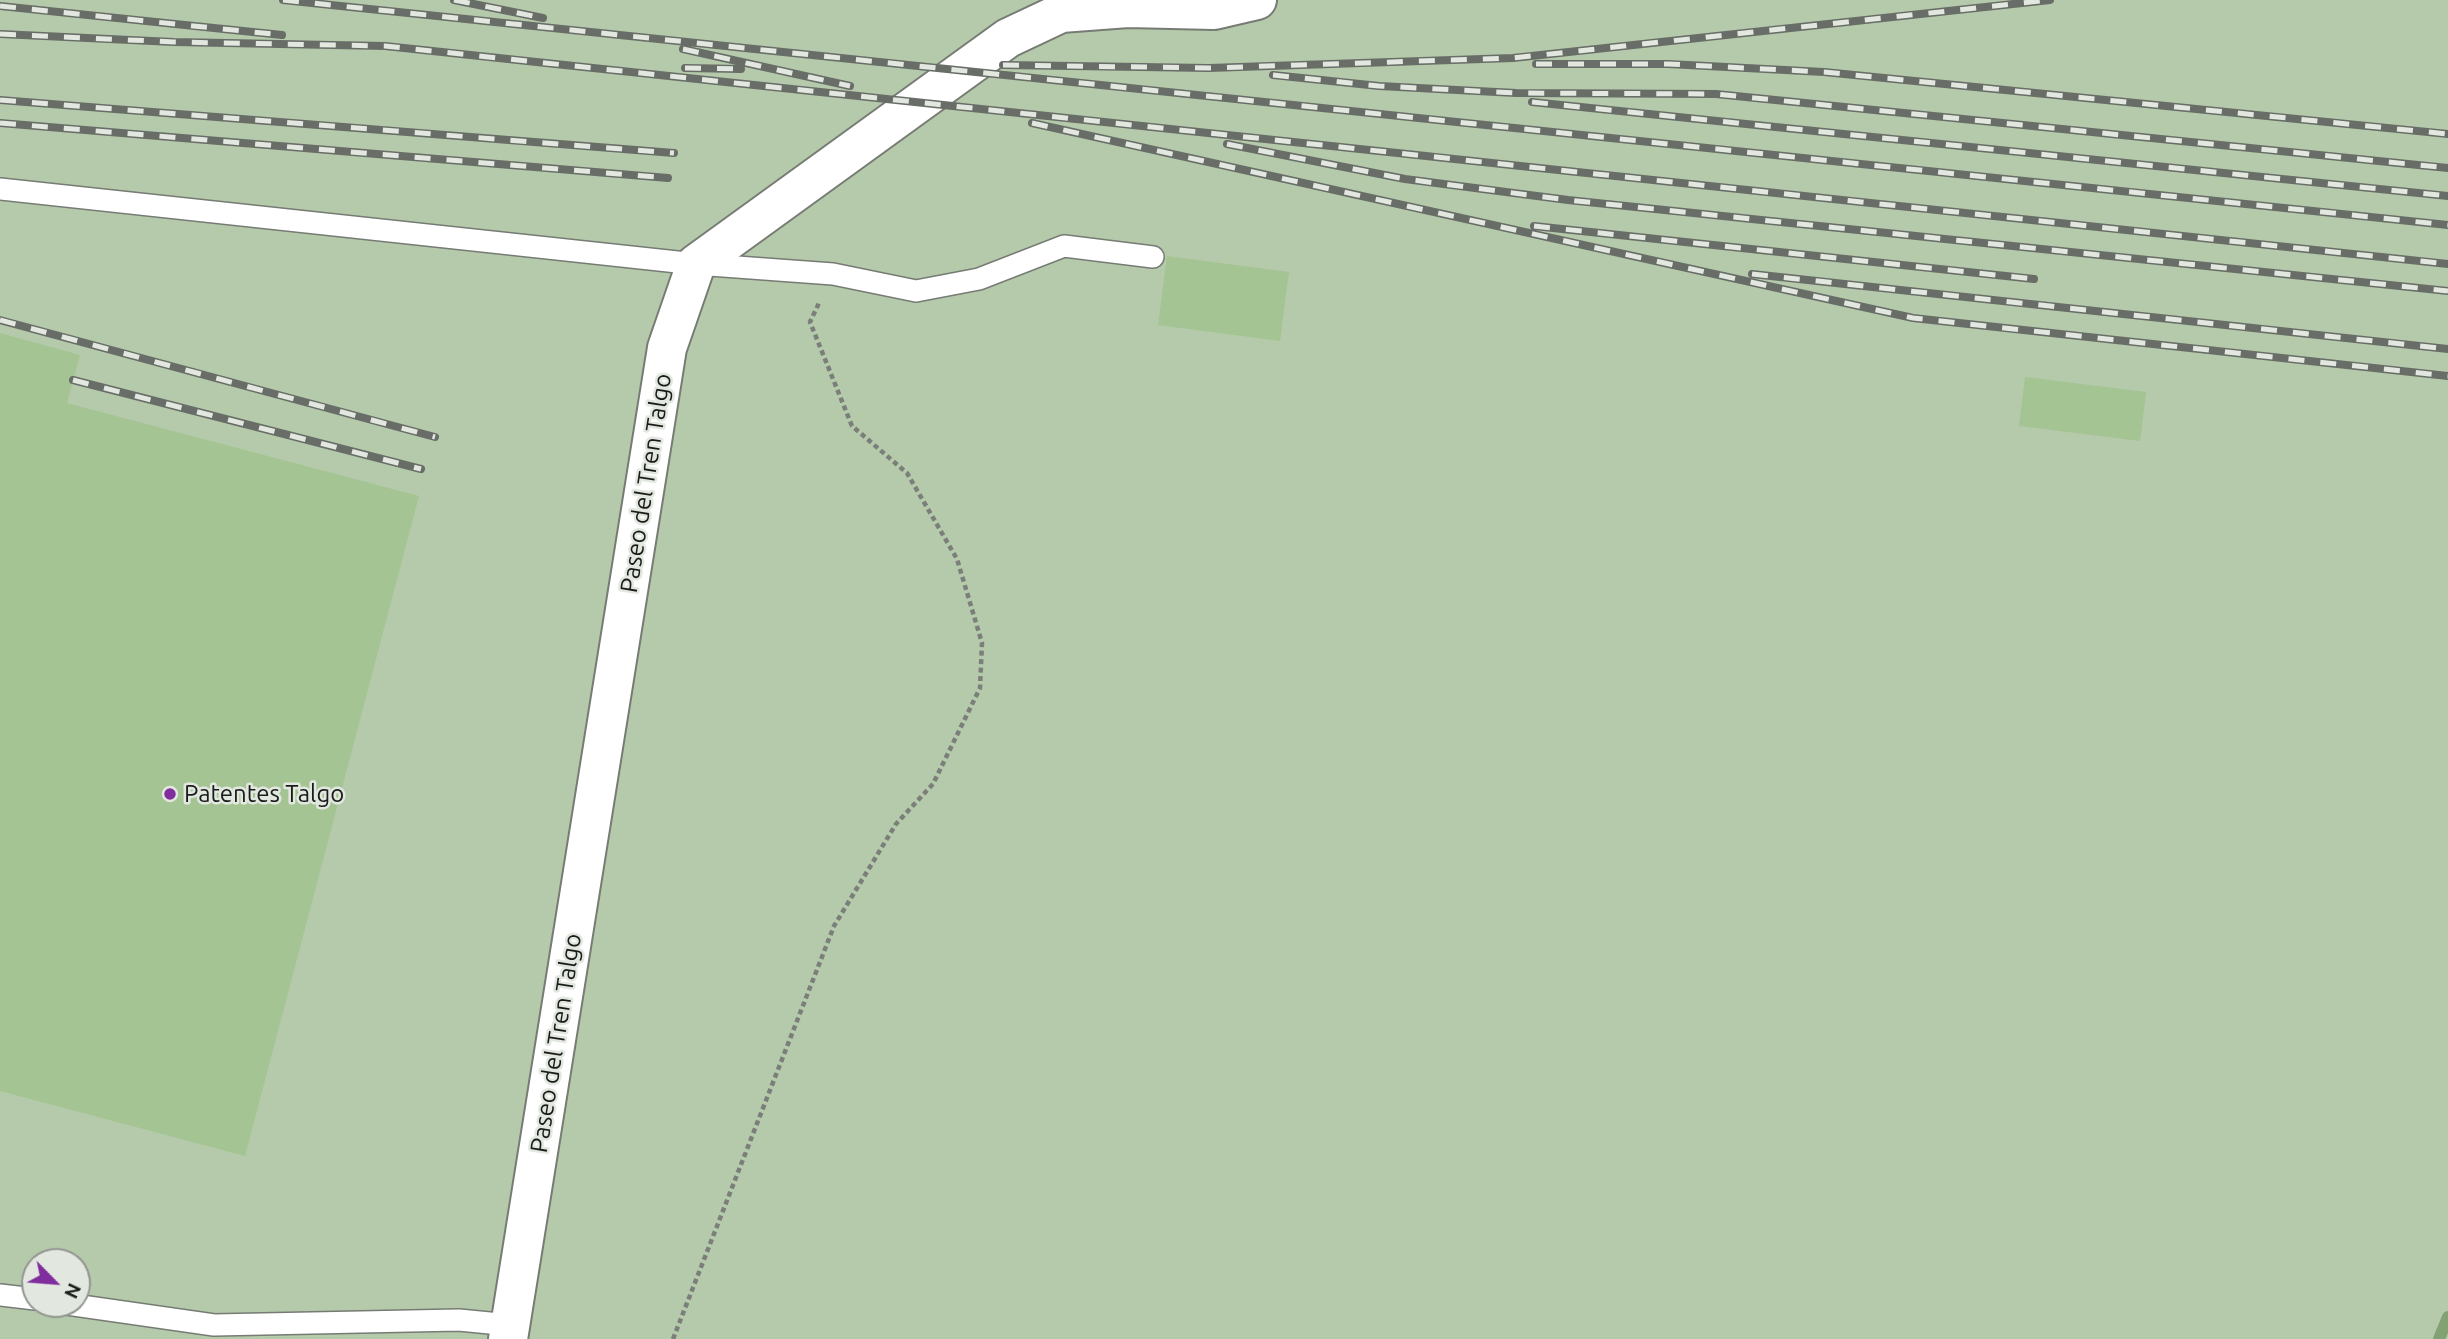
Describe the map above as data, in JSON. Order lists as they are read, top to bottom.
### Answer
{
  "streets": {
    "street": ["Paseo del Tren Talgo"]
  },
  "places": ["Patentes Talgo"],
  "north": "bottom right"
}
